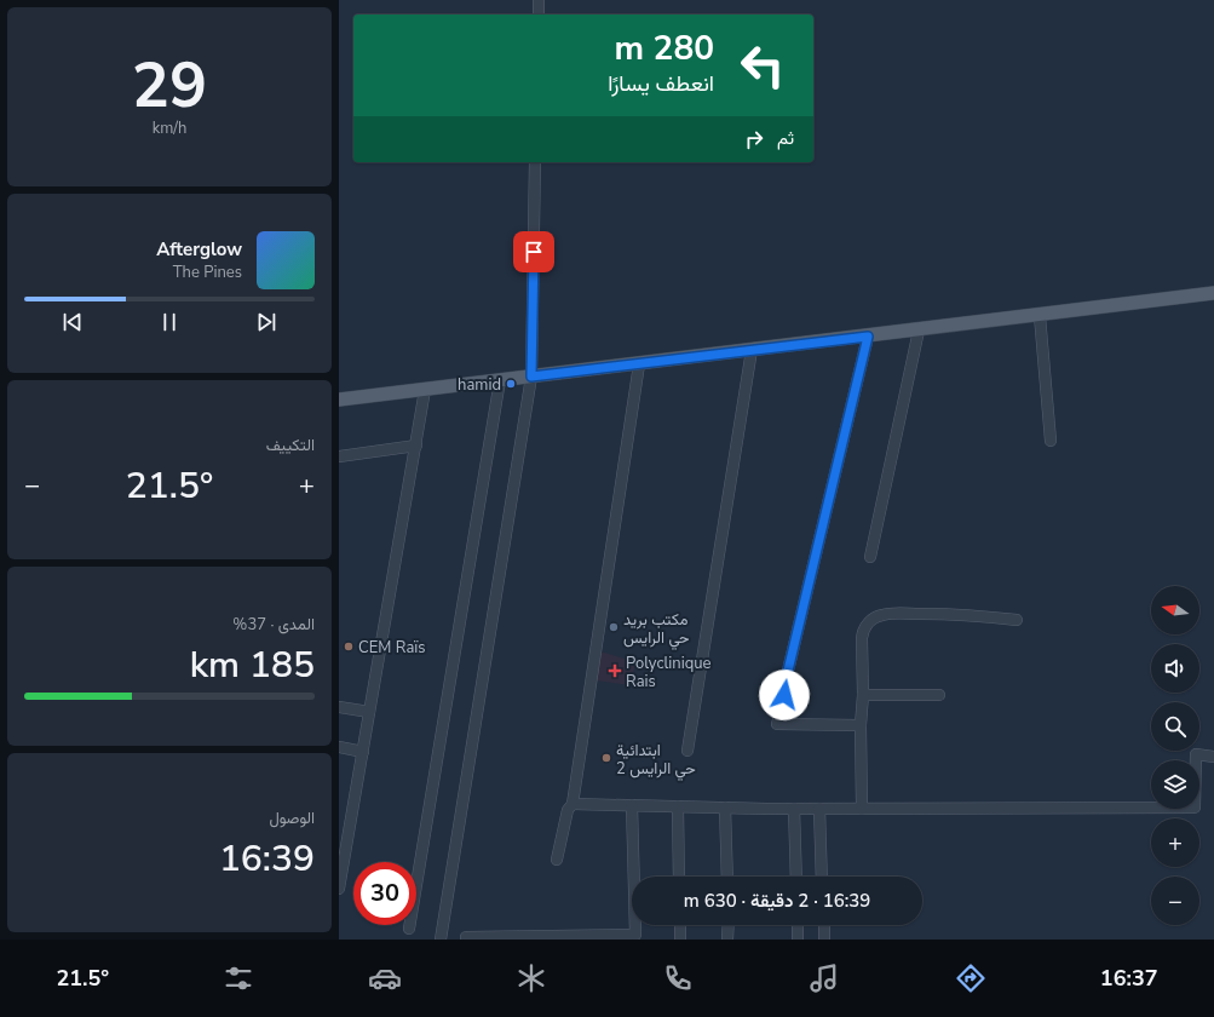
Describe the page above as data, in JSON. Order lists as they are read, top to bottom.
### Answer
{
  "places": {
    "other": [
      "hamid",
      "مكتب بريد حي الرايس",
      "CEM Raïs",
      "ابتدائية حي الرايس 2"
    ],
    "health": ["Polyclinique Rais"]
  },
  "north": "left",
  "page": {
    "tile": [
      ["29", "km/h"],
      "التكييف",
      ["المدى · 37%", "185 km"],
      ["الوصول", "16:39"]
    ],
    "turn": ["280 m", "انعطف يسارًا"],
    "then": "ثم",
    "song": ["Afterglow", "The Pines"],
    "heat": ["−", "21.5°", "+"],
    "map_buttons": ["+", "−"],
    "limit": "30",
    "trip": "16:39 · 2 دقيقة · 630 m",
    "tabs": ["16:37", "21.5°"]
  }
}
